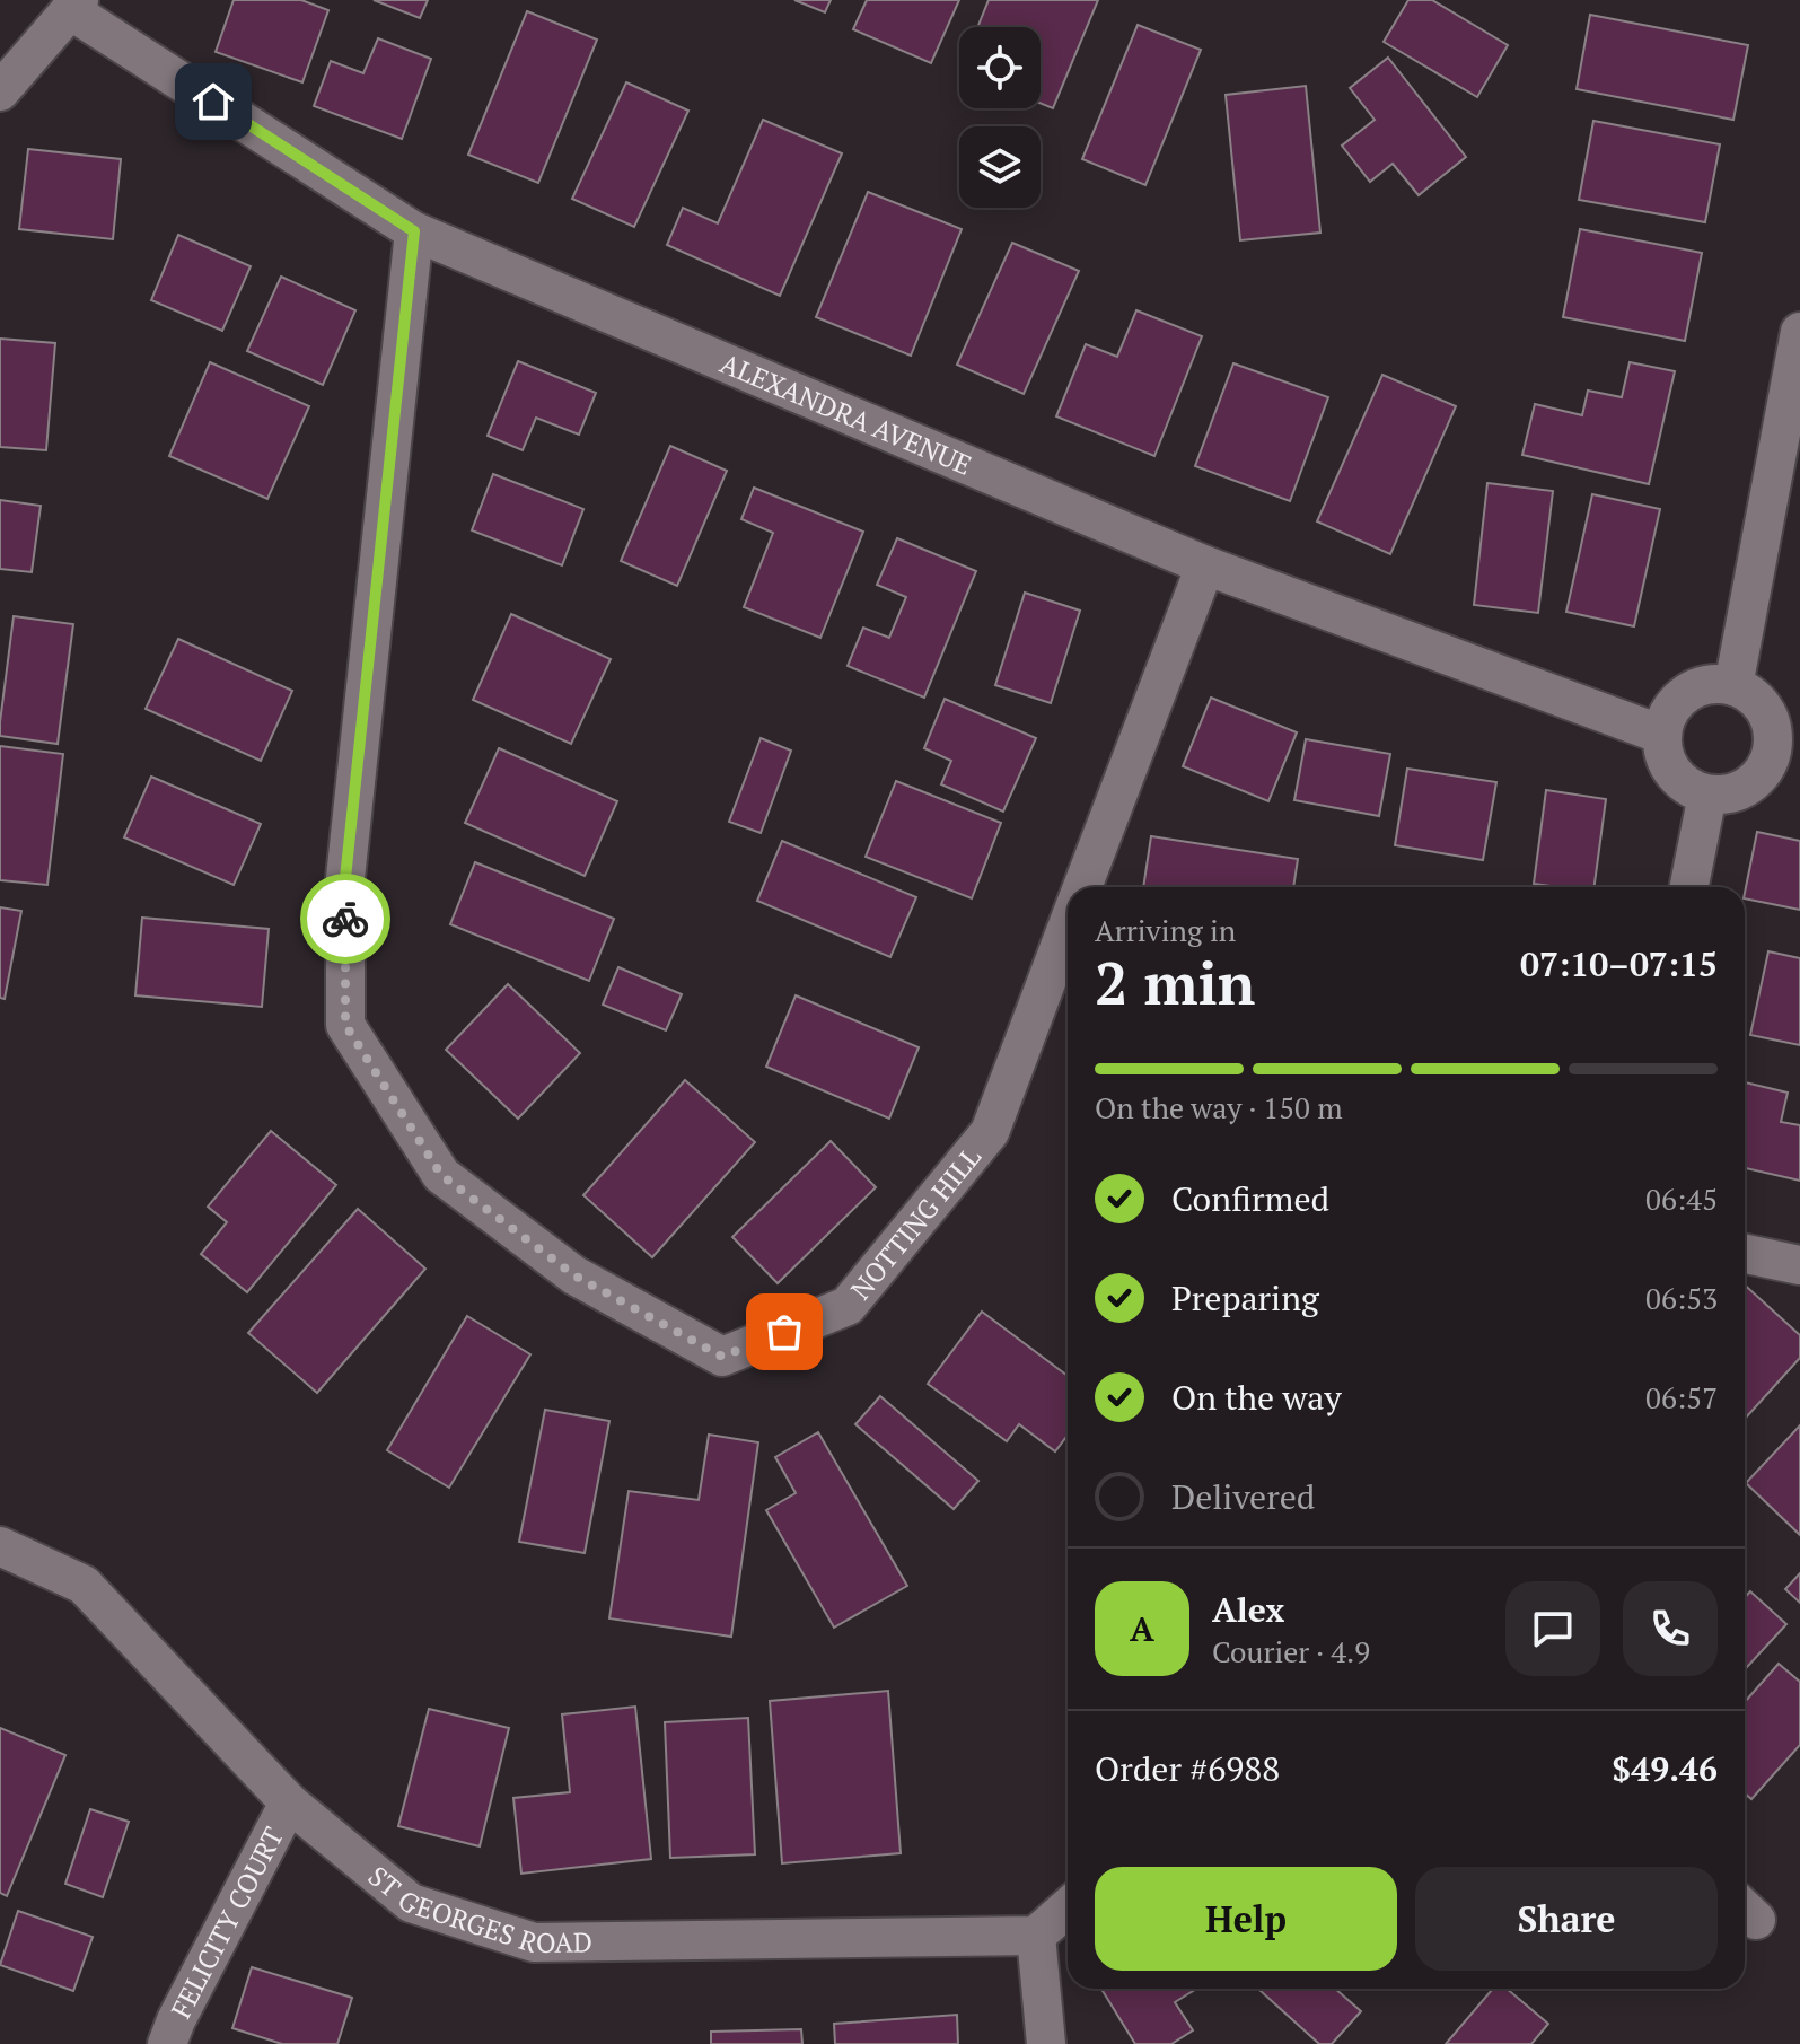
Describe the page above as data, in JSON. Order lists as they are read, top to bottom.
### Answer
{
  "streets": {
    "street": [
      "ALEXANDRA AVENUE",
      "NOTTING HILL",
      "ST GEORGES ROAD",
      "FELICITY COURT"
    ]
  },
  "crossings": [
    ["ALEXANDRA AVENUE", "NOTTING HILL"],
    ["ST GEORGES ROAD", "FELICITY COURT"]
  ],
  "page": {
    "heading": ["2 min", "Arriving in", "07:10–07:15"],
    "panel": [
      "Alex",
      "Courier · 4.9",
      "Order #6988",
      "$49.46"
    ],
    "bar": "On the way · 150 m",
    "list": [
      ["Confirmed", "06:45"],
      ["Preparing", "06:53"],
      ["On the way", "06:57"],
      "Delivered"
    ],
    "round": "A",
    "buttons": ["Help", "Share"]
  }
}
